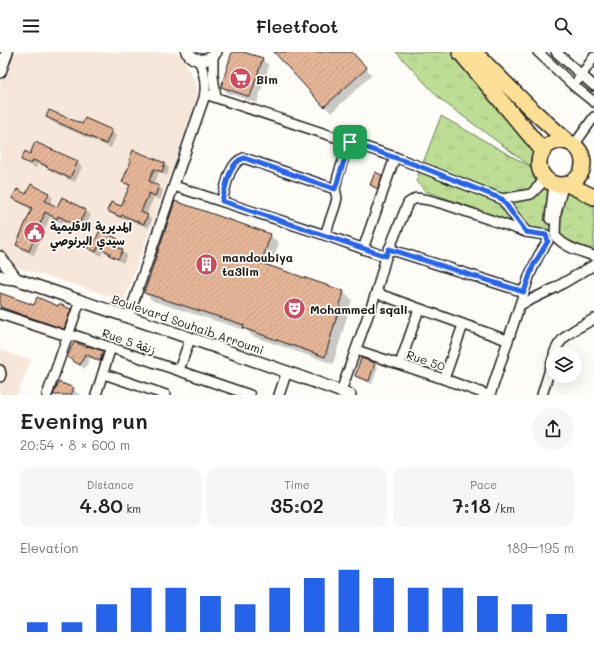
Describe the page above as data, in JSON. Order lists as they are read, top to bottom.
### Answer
{
  "streets": {
    "street": ["Boulevard Souhaib Arroumi", "Rue 5 زنقة", "Rue 50"]
  },
  "places": {
    "supermarket": ["Bim"],
    "public building": ["المديرية الاقليمية سيدي البرنوصي"],
    "building": ["mandoubiya ta3lim"],
    "theatre": ["Mohammed sqali"]
  },
  "page": {
    "header": "Fleetfoot",
    "heading": ["Evening run", "20:54 · 8 × 600 m"],
    "stats": [
      ["Distance", "4.80 km"],
      ["Time", "35:02"],
      ["Pace", "7:18 /km"]
    ],
    "chart": ["Elevation", "189–195 m"]
  }
}
